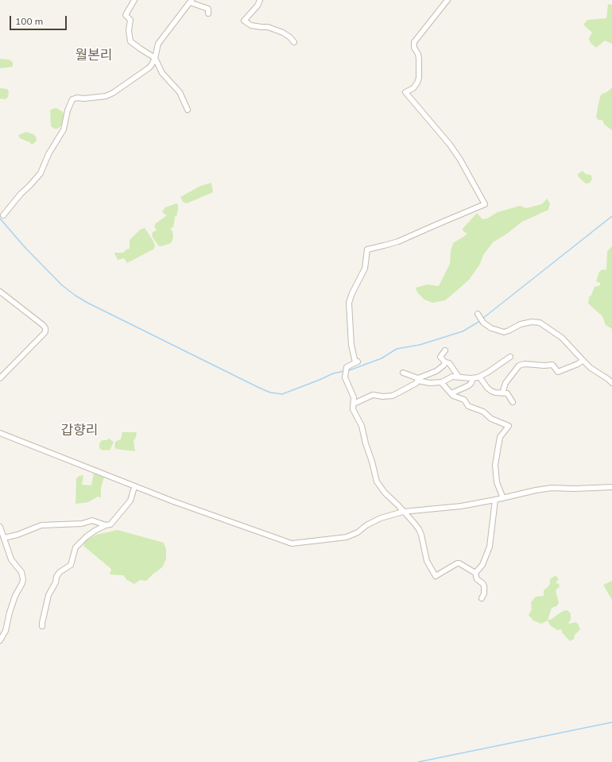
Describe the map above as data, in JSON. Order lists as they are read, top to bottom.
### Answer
{
  "districts": ["월본리", "갑향리"],
  "scale_bar": "100 m"
}
